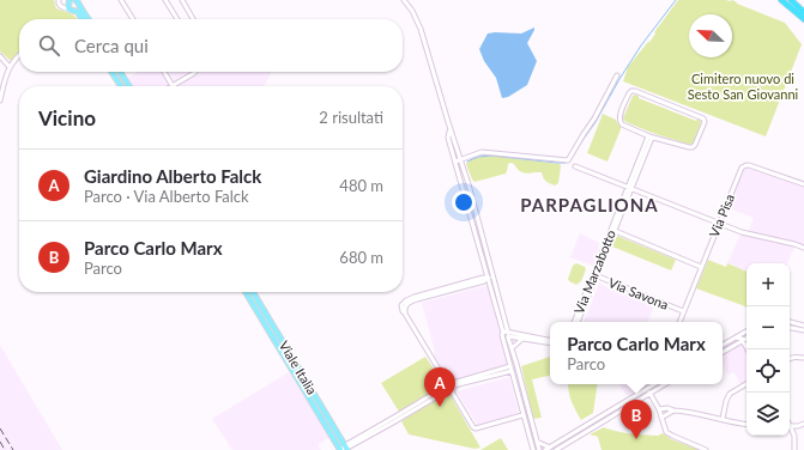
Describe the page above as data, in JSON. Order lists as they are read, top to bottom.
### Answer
{
  "streets": {
    "main road": ["Viale Italia"],
    "street": ["Via Pisa", "Via Marzabotto", "Via Savona"]
  },
  "crossings": [
    ["Via Pisa", "Via Savona"],
    ["Via Marzabotto", "Via Savona"]
  ],
  "districts": ["PARPAGLIONA"],
  "parks": ["Cimitero nuovo di Sesto San Giovanni"],
  "north": "top left",
  "page": {
    "search": "Cerca qui",
    "heading": ["Vicino", "2 risultati"],
    "list": [
      {
        "mark": "A",
        "name": "Giardino Alberto Falck",
        "note": "Parco · Via Alberto Falck",
        "value": "480 m"
      },
      {
        "mark": "B",
        "name": "Parco Carlo Marx",
        "note": "Parco",
        "value": "680 m"
      }
    ],
    "map_buttons": ["+", "−"],
    "popup": ["Parco Carlo Marx", "Parco"],
    "pins": ["A", "B"]
  }
}
